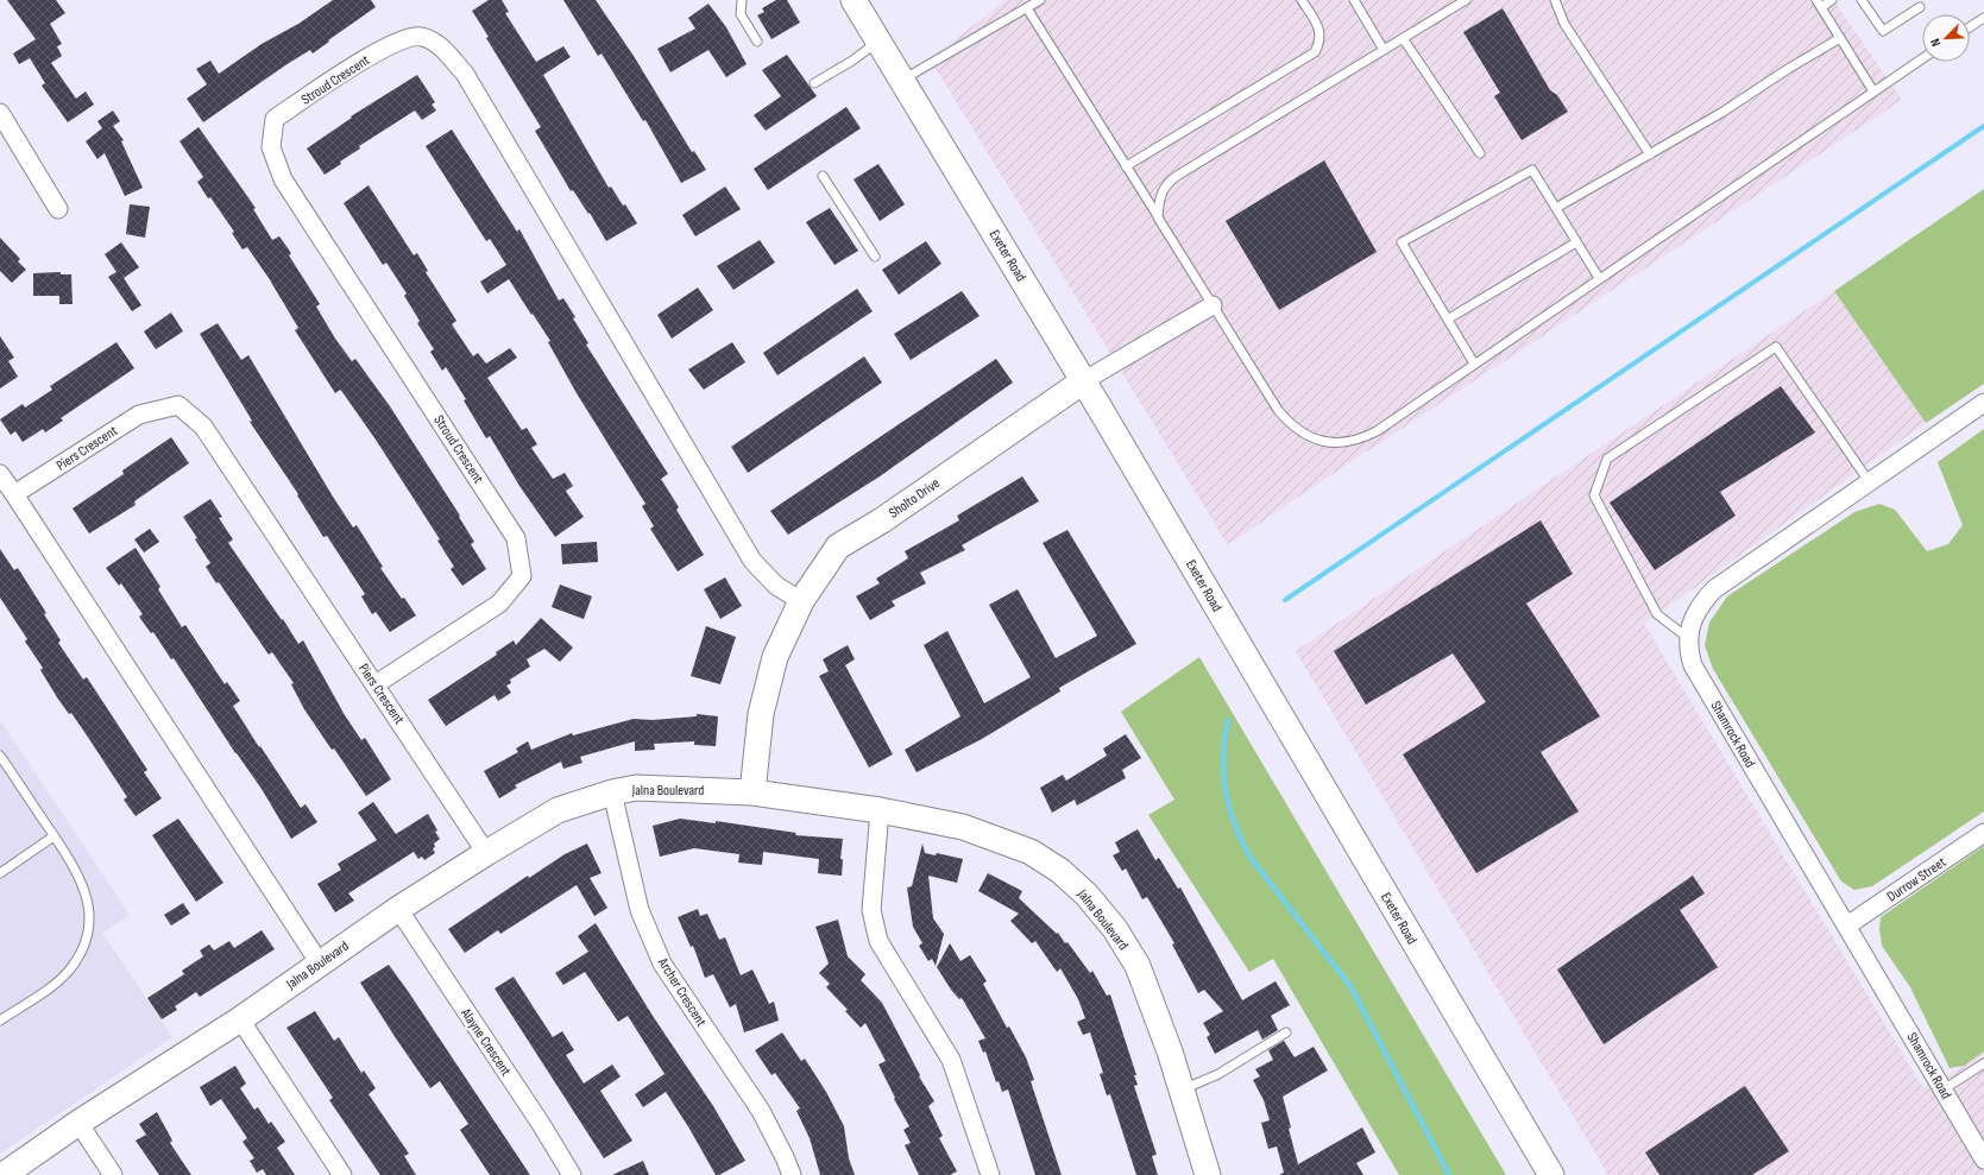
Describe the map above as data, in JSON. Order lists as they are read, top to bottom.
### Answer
{
  "streets": {
    "street": [
      "Stroud Crescent",
      "Exeter Road",
      "Piers Crescent",
      "Sholto Drive",
      "Shamrock Road",
      "Jalna Boulevard",
      "Durrow Street",
      "Archer Crescent",
      "Alayne Crescent"
    ]
  },
  "crossings": [
    ["Stroud Crescent", "Piers Crescent"],
    ["Stroud Crescent", "Sholto Drive"],
    ["Exeter Road", "Sholto Drive"],
    ["Piers Crescent", "Jalna Boulevard"],
    ["Sholto Drive", "Jalna Boulevard"],
    ["Shamrock Road", "Durrow Street"],
    ["Jalna Boulevard", "Archer Crescent"],
    ["Jalna Boulevard", "Alayne Crescent"]
  ],
  "north": "bottom left"
}
